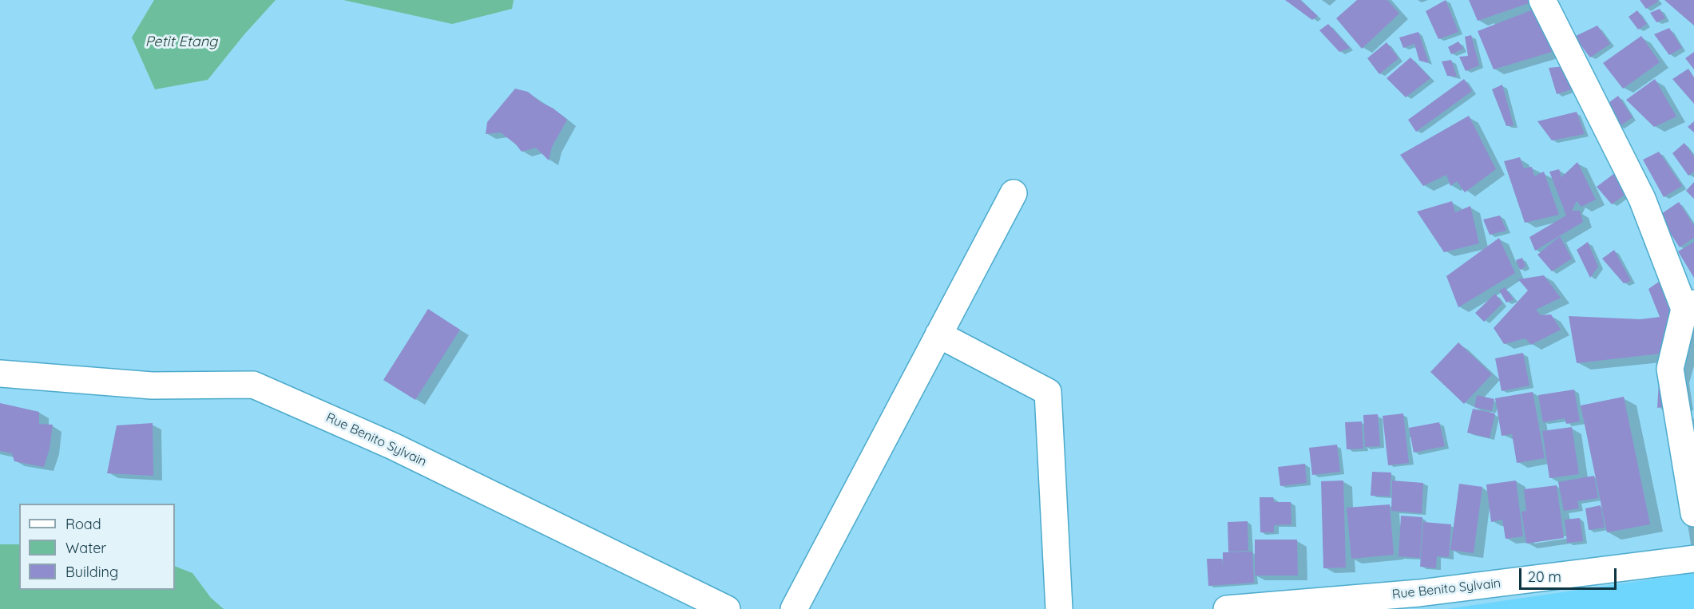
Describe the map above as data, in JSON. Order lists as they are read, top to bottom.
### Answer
{
  "streets": {
    "street": ["Rue Benito Sylvain"]
  },
  "water": ["Petit Etang"],
  "legend": ["Road", "Water", "Building"],
  "scale_bar": "20 m"
}
